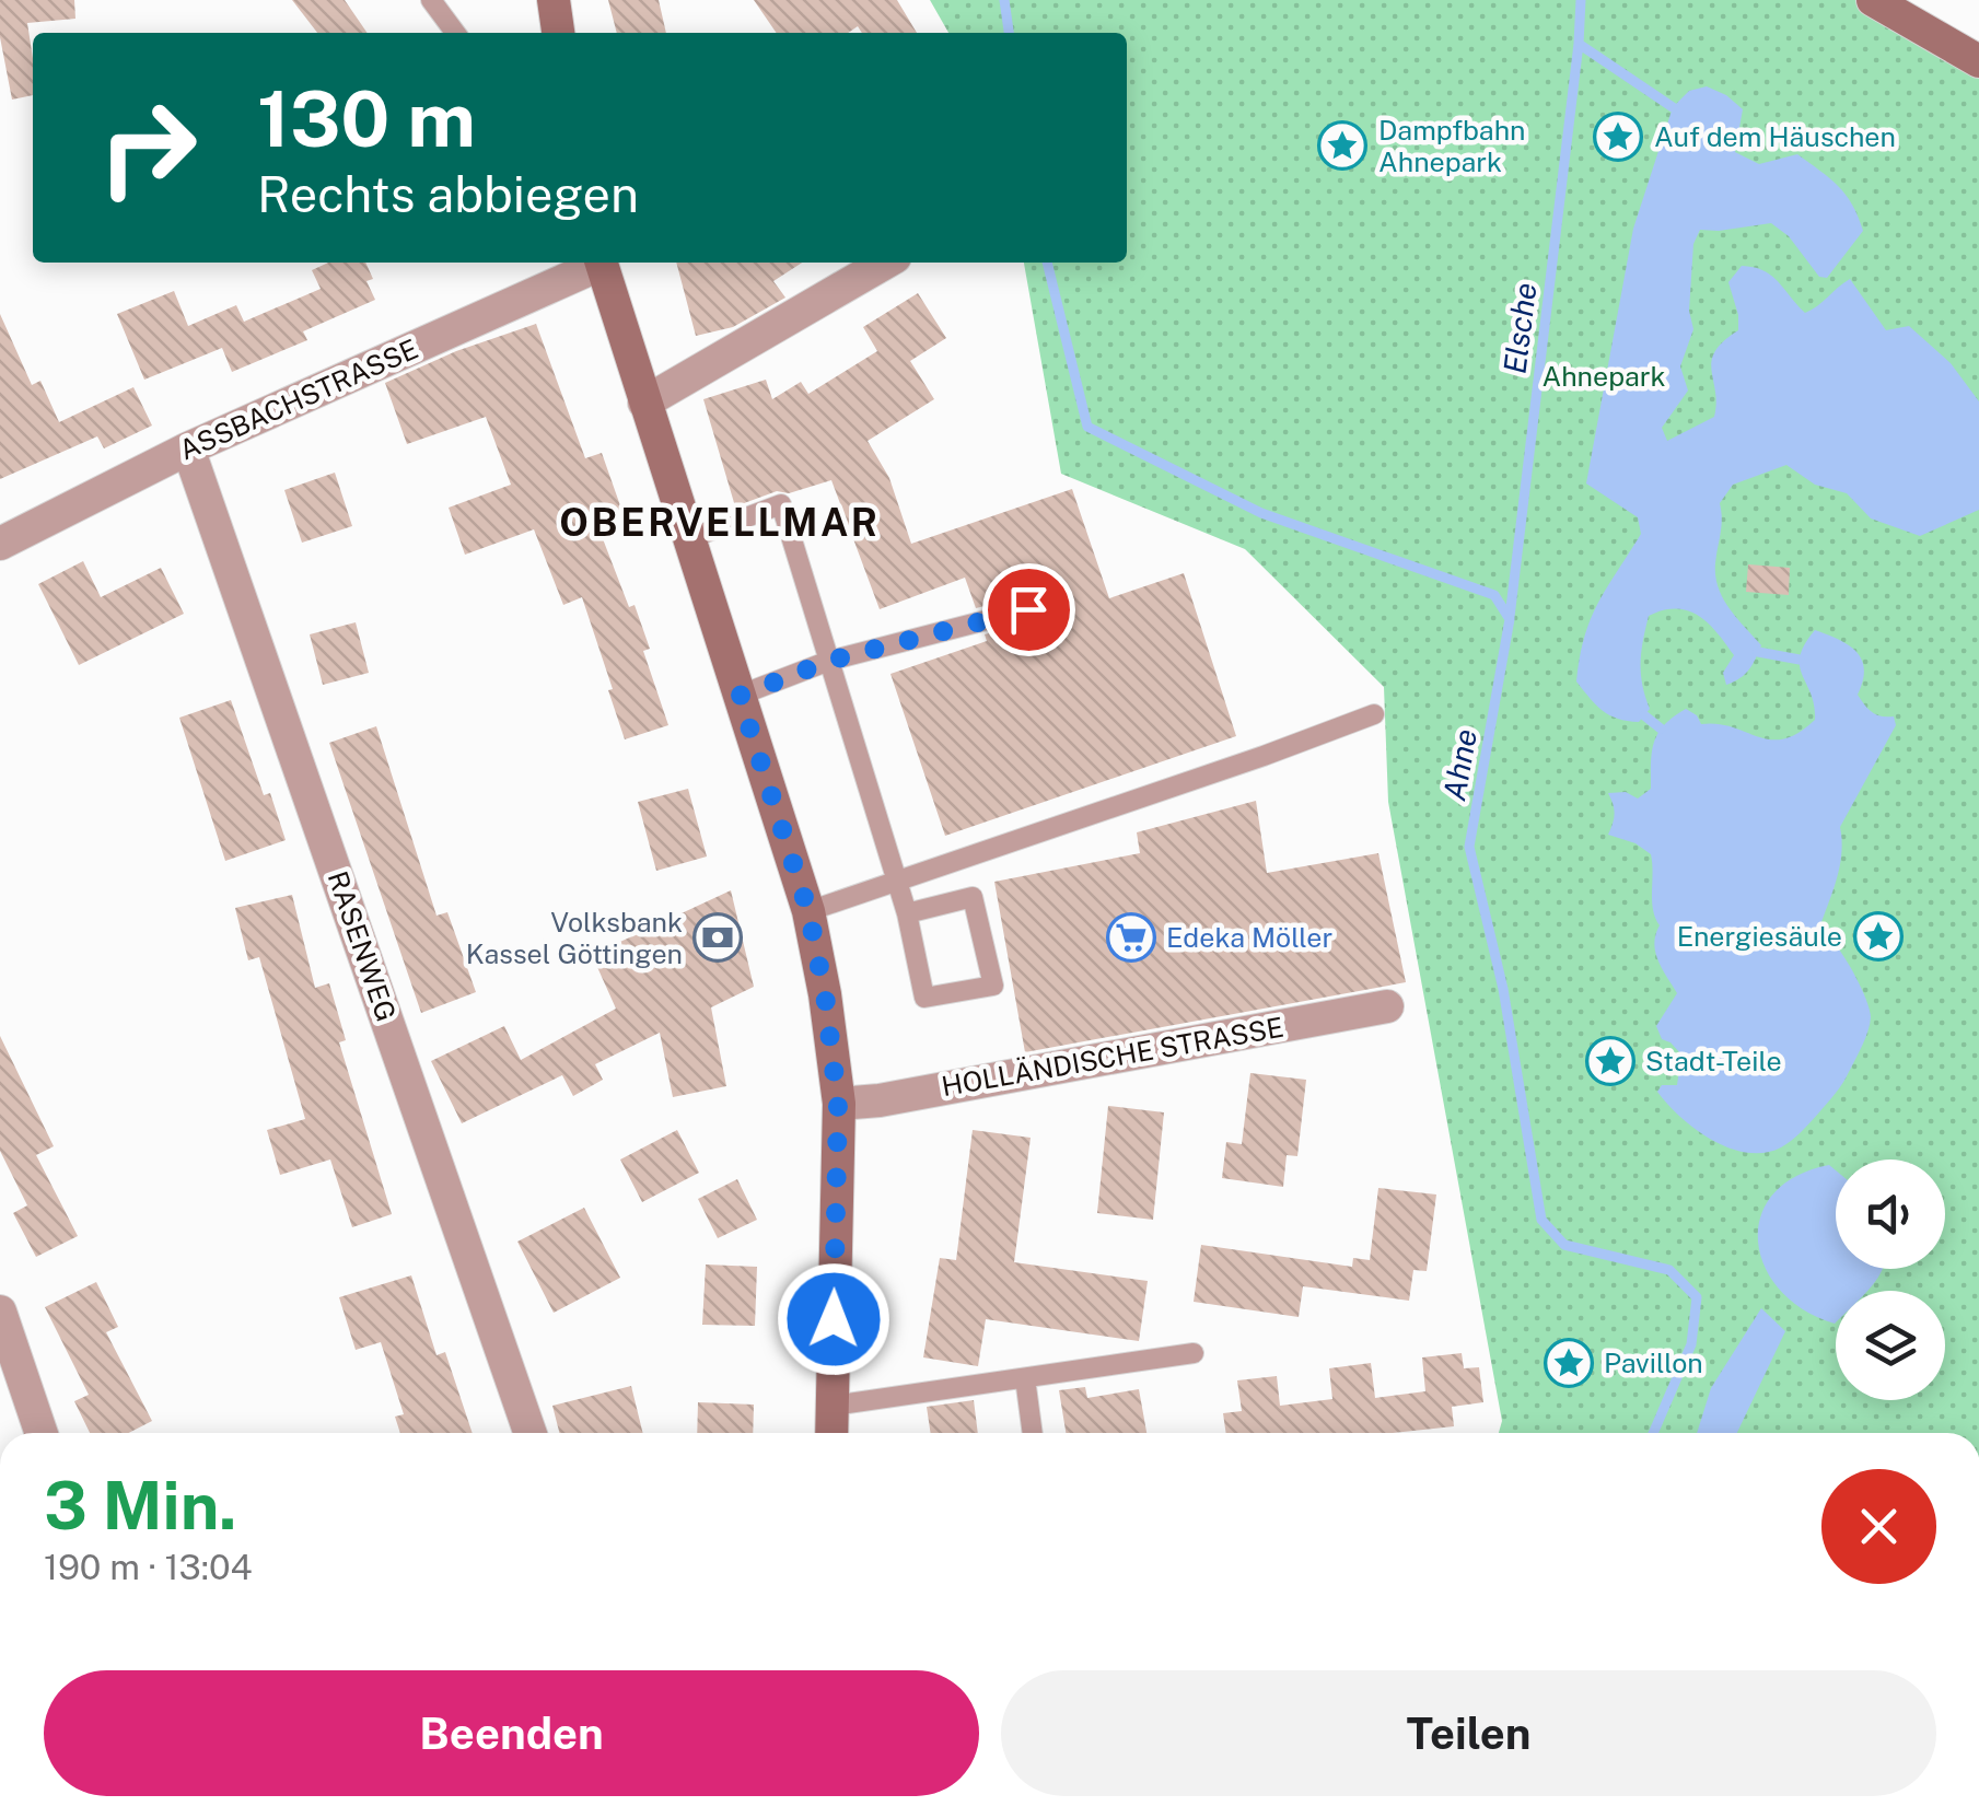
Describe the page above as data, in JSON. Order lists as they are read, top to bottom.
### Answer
{
  "streets": {
    "street": ["ASSBACHSTRASSE", "RASENWEG", "HOLLÄNDISCHE STRASSE"]
  },
  "crossings": [
    ["ASSBACHSTRASSE", "RASENWEG"]
  ],
  "districts": ["OBERVELLMAR"],
  "water": ["Elsche", "Ahne"],
  "parks": ["Ahnepark"],
  "places": {
    "place": [
      "Auf dem Häuschen",
      "Dampfbahn Ahnepark",
      "Energiesäule",
      "Stadt-Teile",
      "Pavillon"
    ],
    "bank": ["Volksbank Kassel Göttingen"],
    "supermarket": ["Edeka Möller"]
  },
  "page": {
    "turn": ["130 m", "Rechts abbiegen"],
    "heading": ["3 Min.", "190 m · 13:04"],
    "buttons": ["Beenden", "Teilen"]
  }
}
